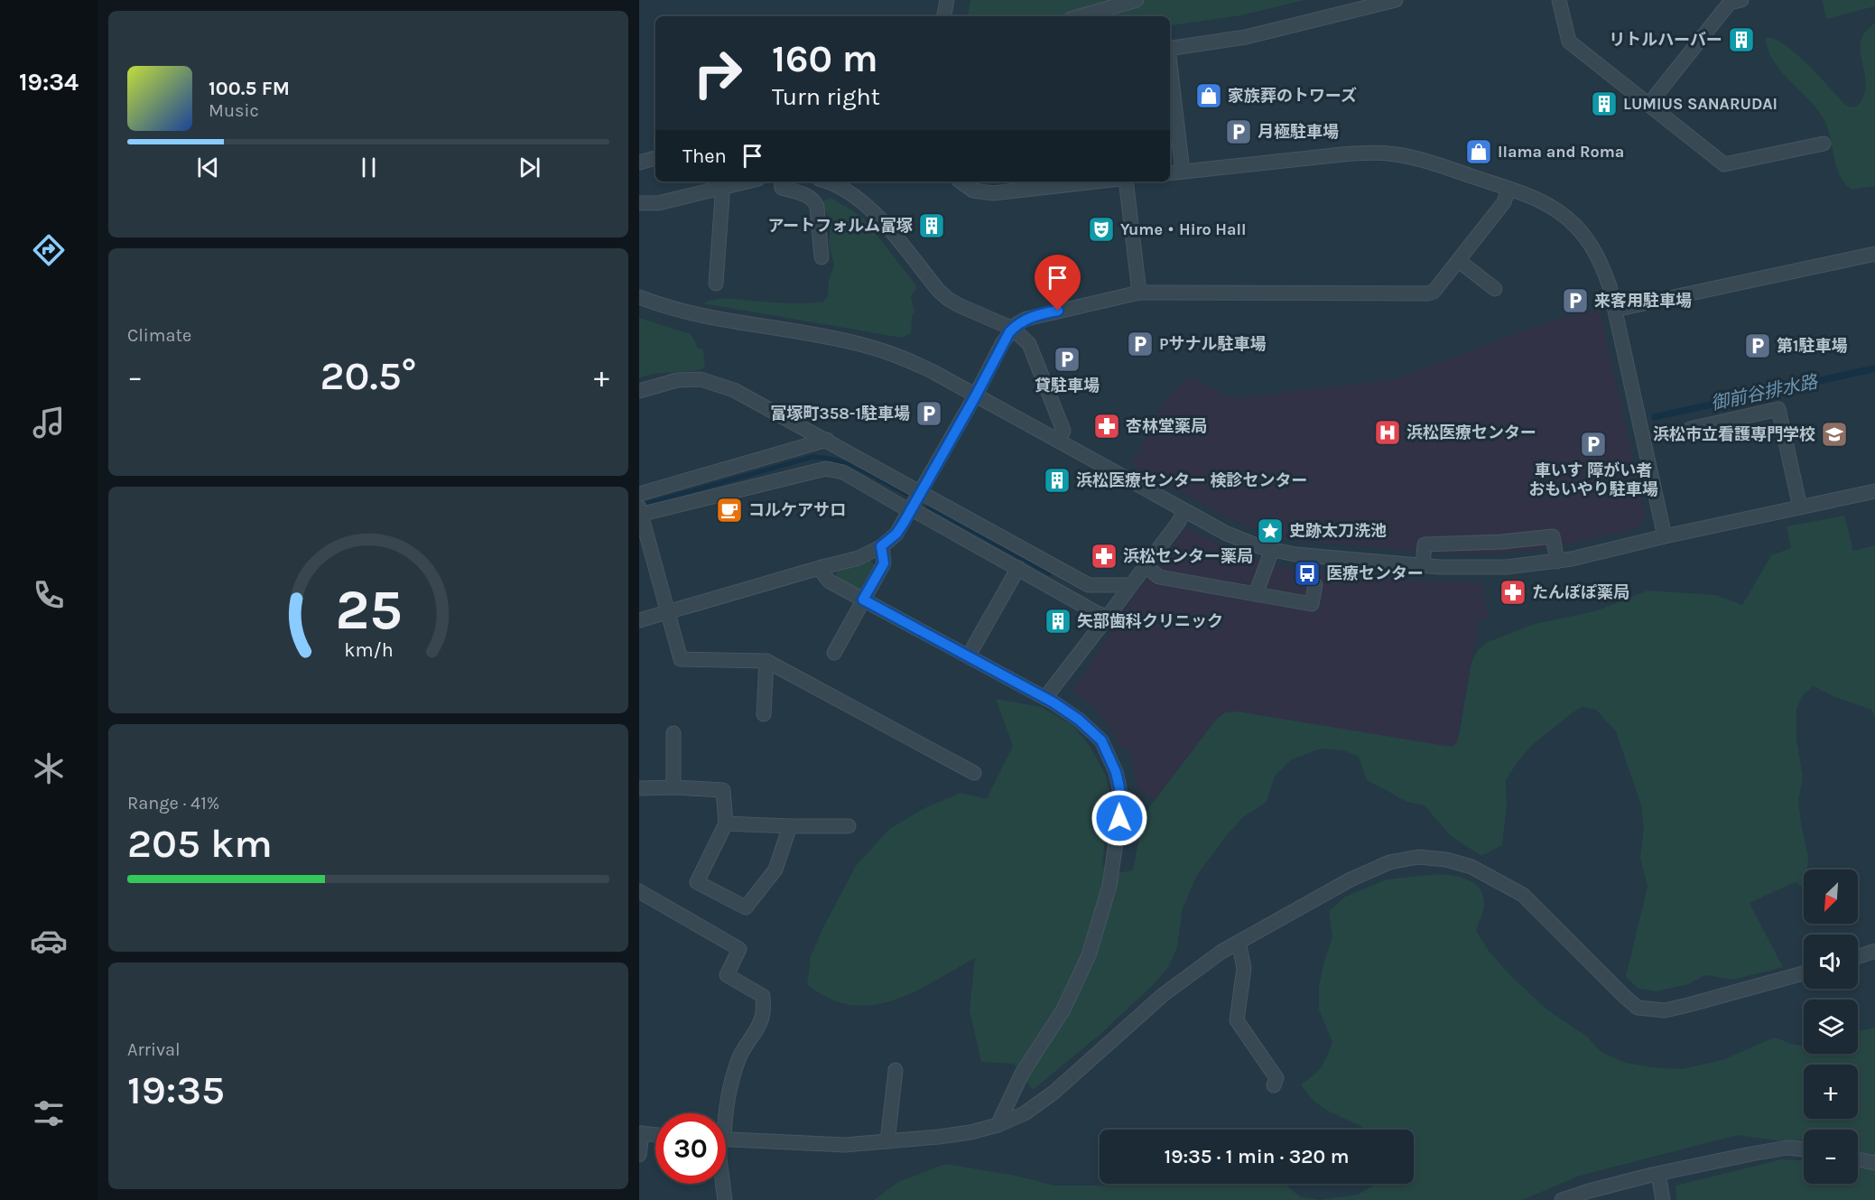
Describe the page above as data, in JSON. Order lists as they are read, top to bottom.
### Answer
{
  "water": ["御前谷排水路"],
  "places": {
    "building": [
      "リトルハーバー",
      "LUMIUS SANARUDAI",
      "アートフォルム富塚",
      "浜松医療センター 検診センター",
      "矢部歯科クリニック"
    ],
    "shop": ["家族葬のトワーズ", "llama and Roma"],
    "parking": [
      "月極駐車場",
      "来客用駐車場",
      "Pサナル駐車場",
      "第1駐車場",
      "貸駐車場",
      "富塚町358-1駐車場",
      "車いす 障がい者 おもいやり駐車場"
    ],
    "theatre": ["Yume・Hiro Hall"],
    "pharmacy": ["杏林堂薬局", "浜松センター薬局", "たんぽぽ薬局"],
    "hospital": ["浜松医療センター"],
    "school or university": ["浜松市立看護専門学校"],
    "cafe": ["コルケアサロ"],
    "place": ["史跡太刀洗池"],
    "bus stop": ["医療センター"]
  },
  "north": "bottom left",
  "page": {
    "tabs": "19:34",
    "turn": ["160 m", "Turn right"],
    "song": ["100.5 FM", "Music"],
    "then": "Then",
    "tile": [
      "Climate",
      ["Range · 41%", "205 km"],
      ["Arrival", "19:35"]
    ],
    "heat": ["−", "20.5°", "+"],
    "map_buttons": ["+", "−"],
    "limit": "30",
    "trip": "19:35 · 1 min · 320 m",
    "gauge": ["25", "km/h"]
  }
}
